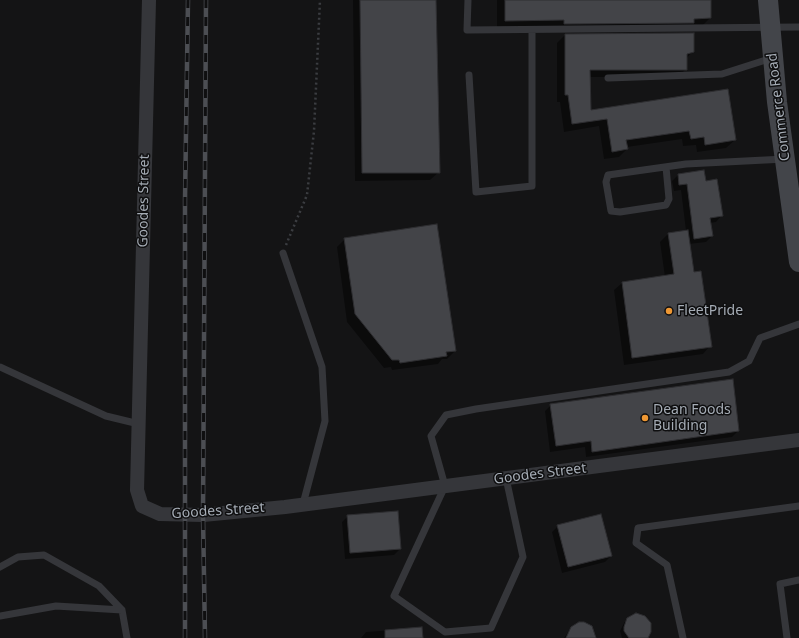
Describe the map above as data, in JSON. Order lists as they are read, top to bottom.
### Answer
{
  "streets": {
    "main road": ["Commerce Road"],
    "street": ["Goodes Street"]
  },
  "places": ["FleetPride", "Dean Foods Building"]
}
